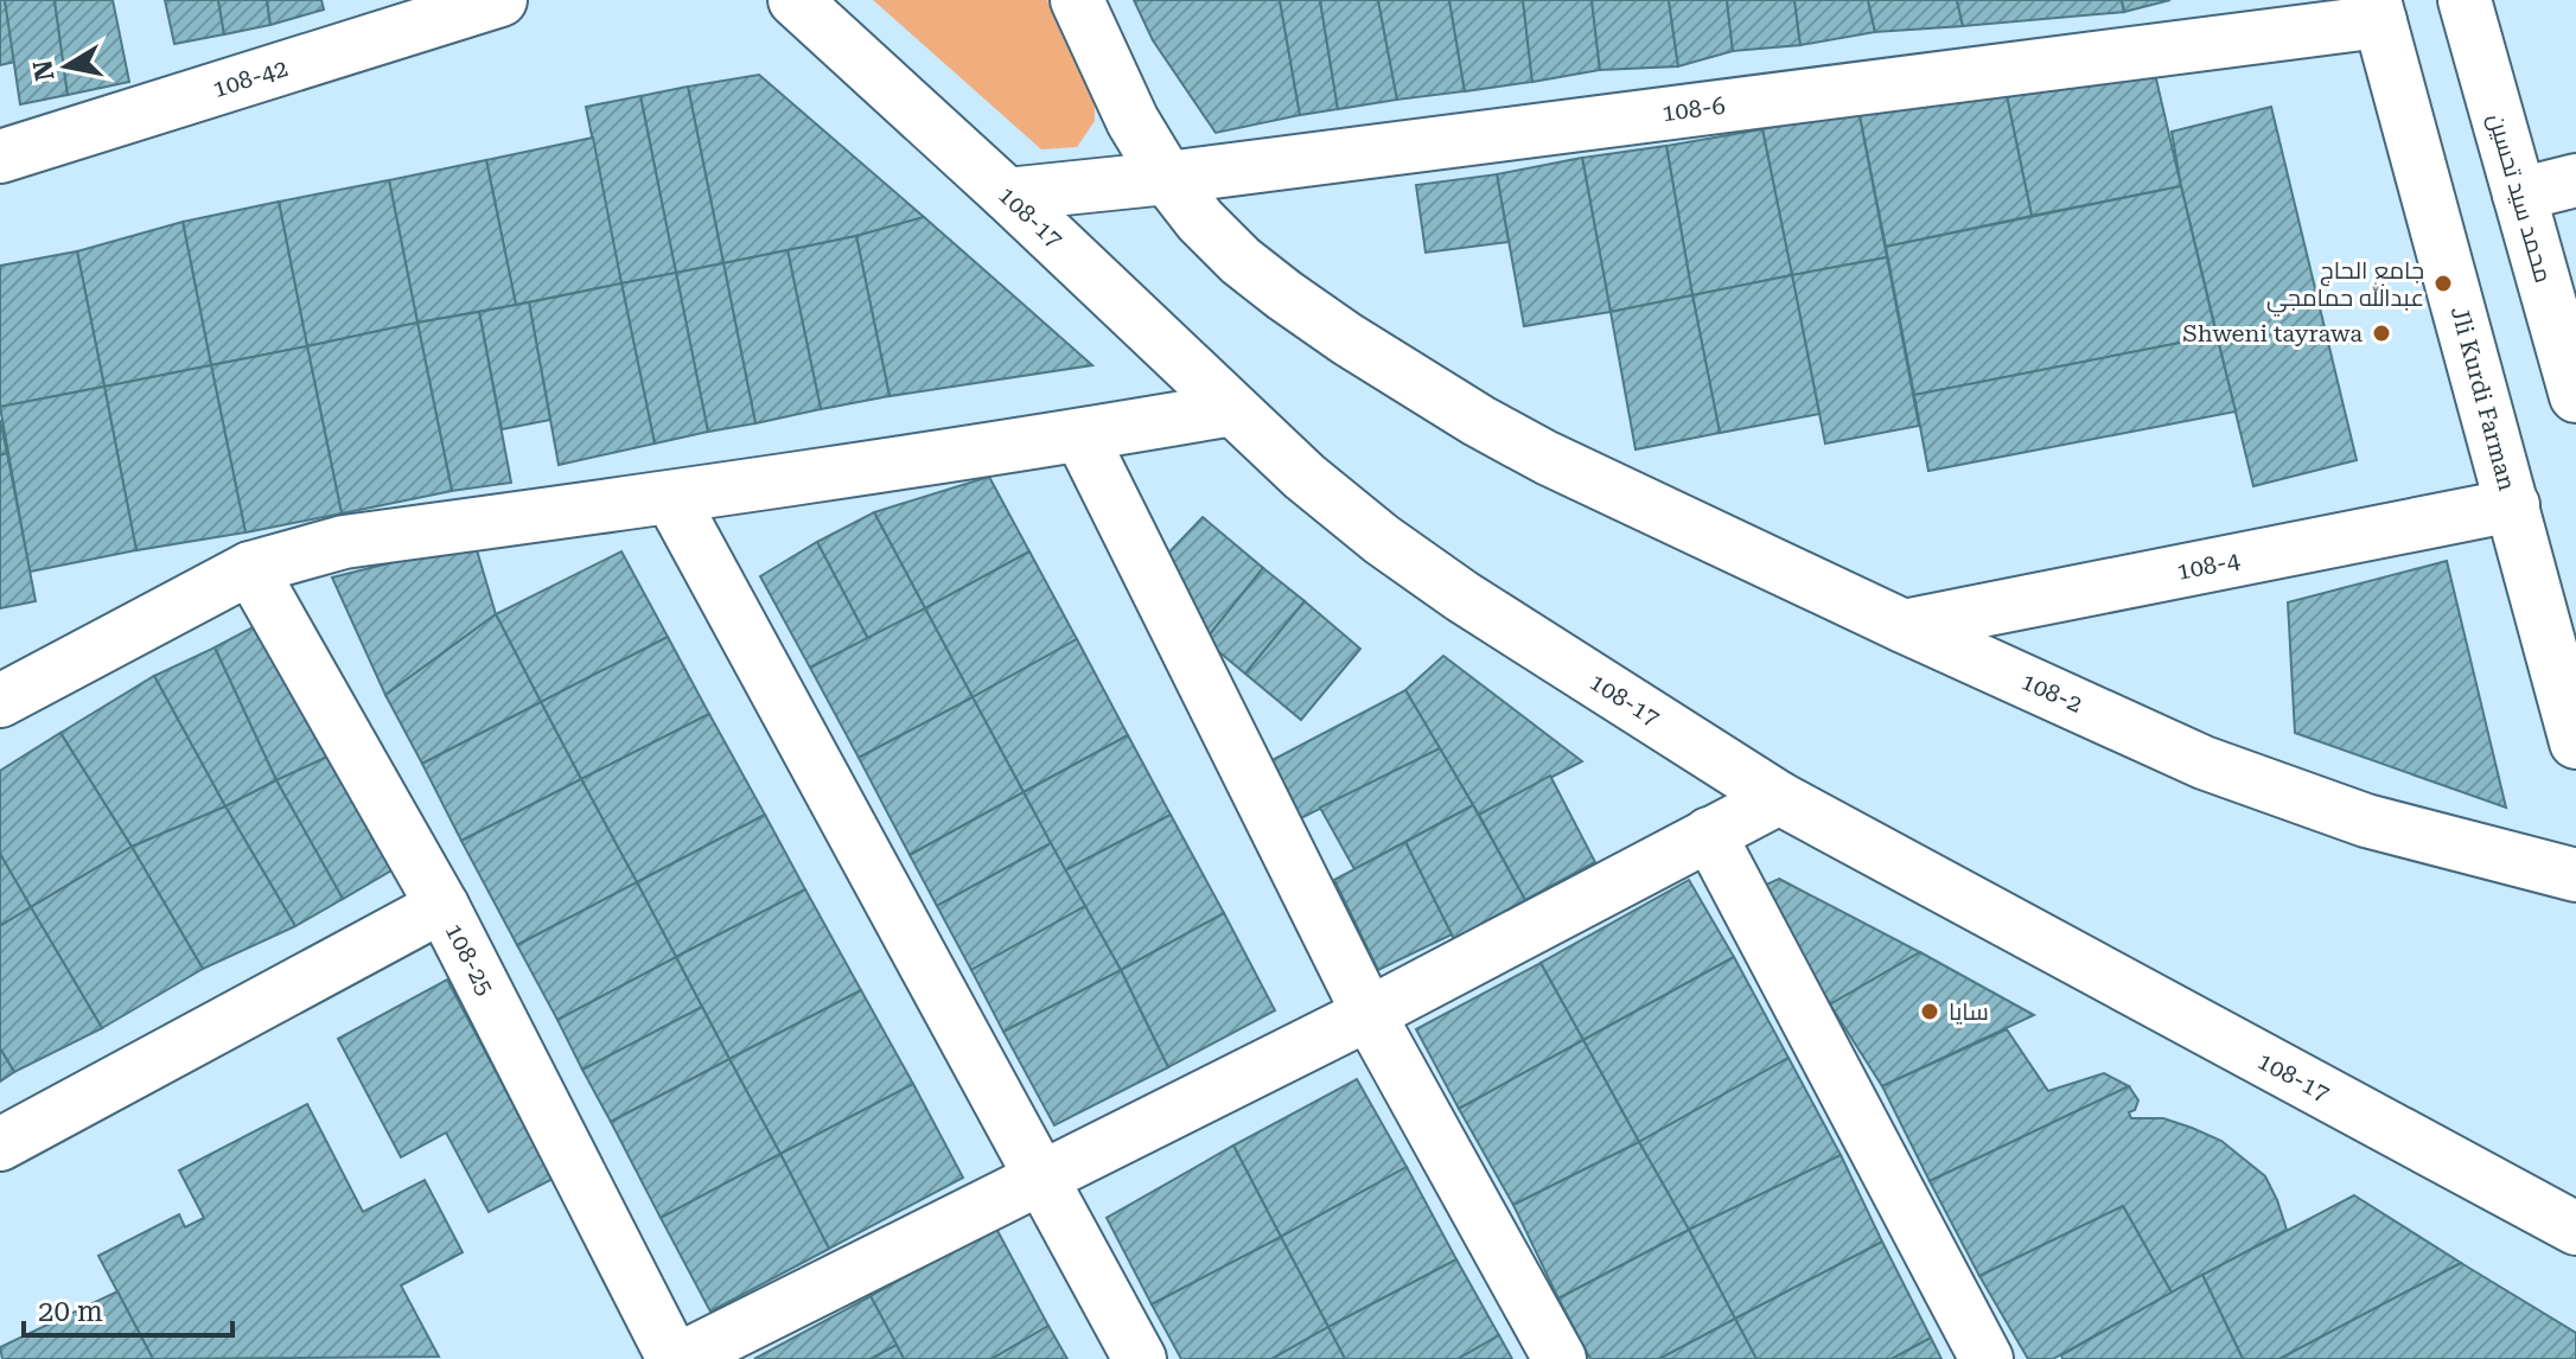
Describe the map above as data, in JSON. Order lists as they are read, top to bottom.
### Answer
{
  "streets": {
    "street": [
      "108-42",
      "108-6",
      "محمد سید تحسین",
      "108-17",
      "Jli Kurdi Farman",
      "108-4",
      "108-2",
      "108-25"
    ]
  },
  "crossings": [
    ["108-6", "108-17"],
    ["108-6", "Jli Kurdi Farman"],
    ["108-6", "108-2"],
    ["Jli Kurdi Farman", "108-4"],
    ["108-4", "108-2"]
  ],
  "places": ["جامع الحاج عبدالله حمامجي", "Shweni tayrawa", "سايا"],
  "scale_bar": "20 m",
  "north": "left"
}
